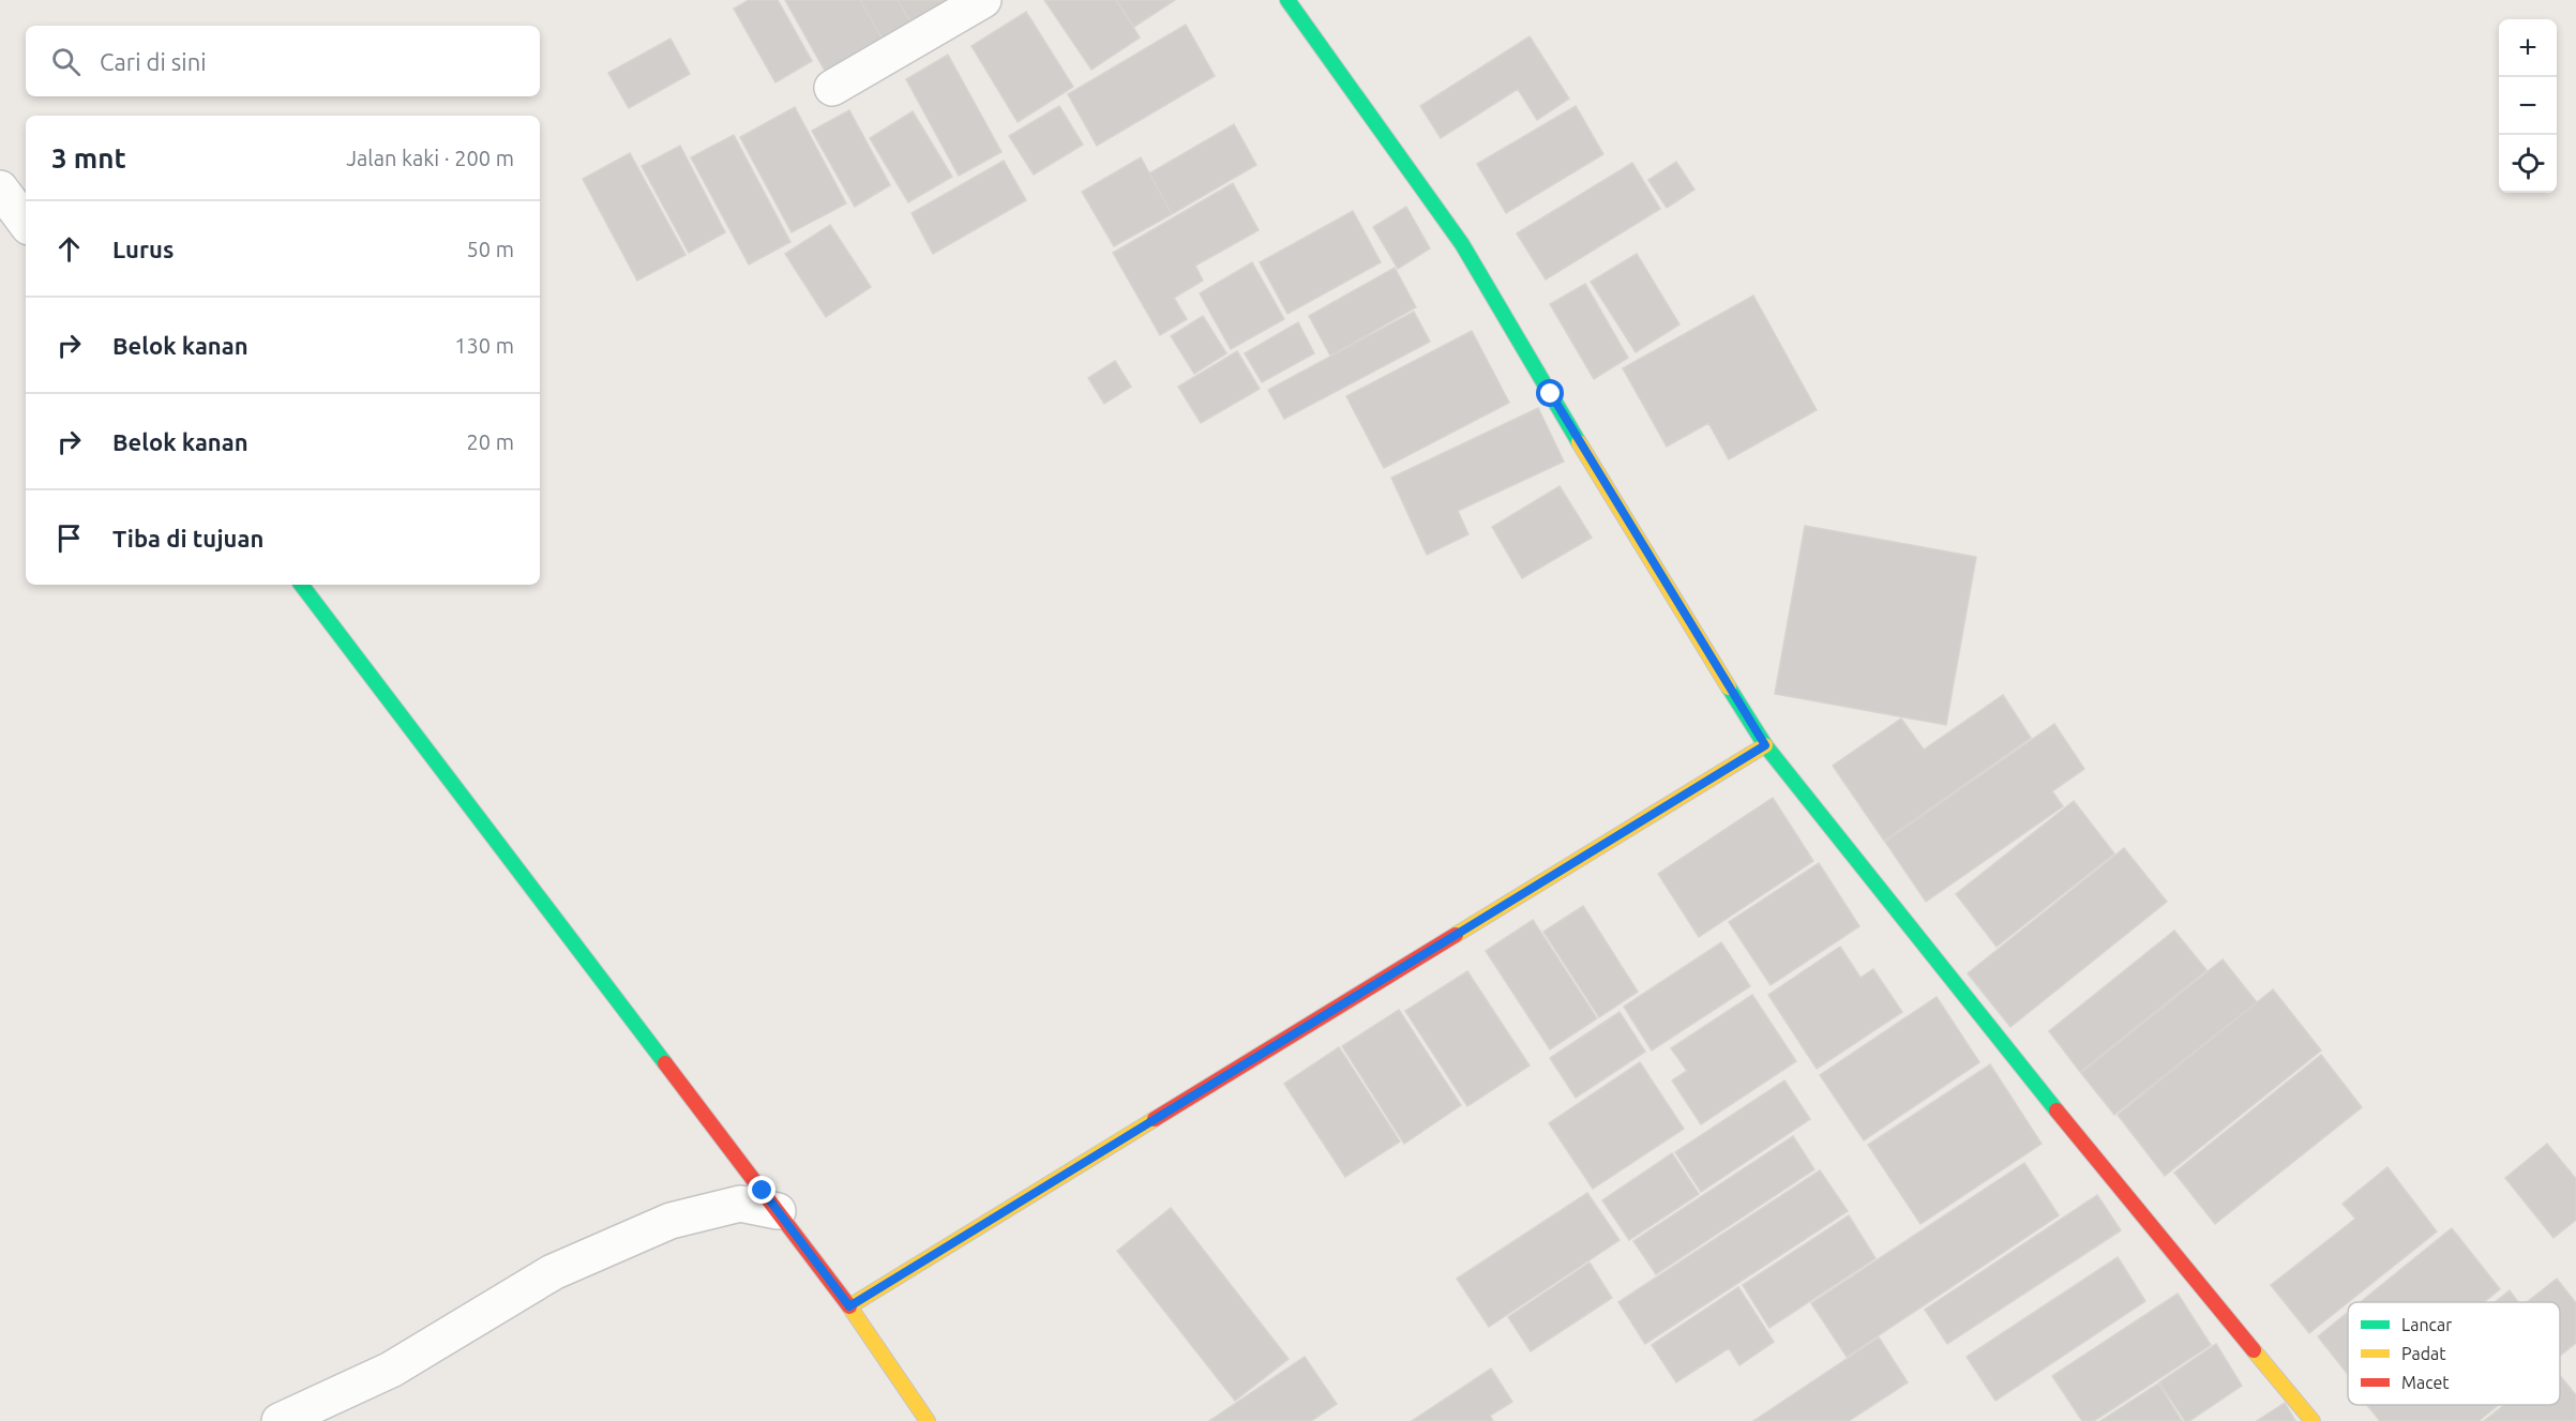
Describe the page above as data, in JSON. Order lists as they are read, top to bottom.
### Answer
{
  "legend": ["Lancar", "Padat", "Macet"],
  "page": {
    "map_buttons": ["+", "−"],
    "search": "Cari di sini",
    "heading": ["3 mnt", "Jalan kaki · 200 m"],
    "list": [
      ["Lurus", "50 m"],
      ["Belok kanan", "130 m"],
      ["Belok kanan", "20 m"],
      "Tiba di tujuan"
    ]
  }
}
